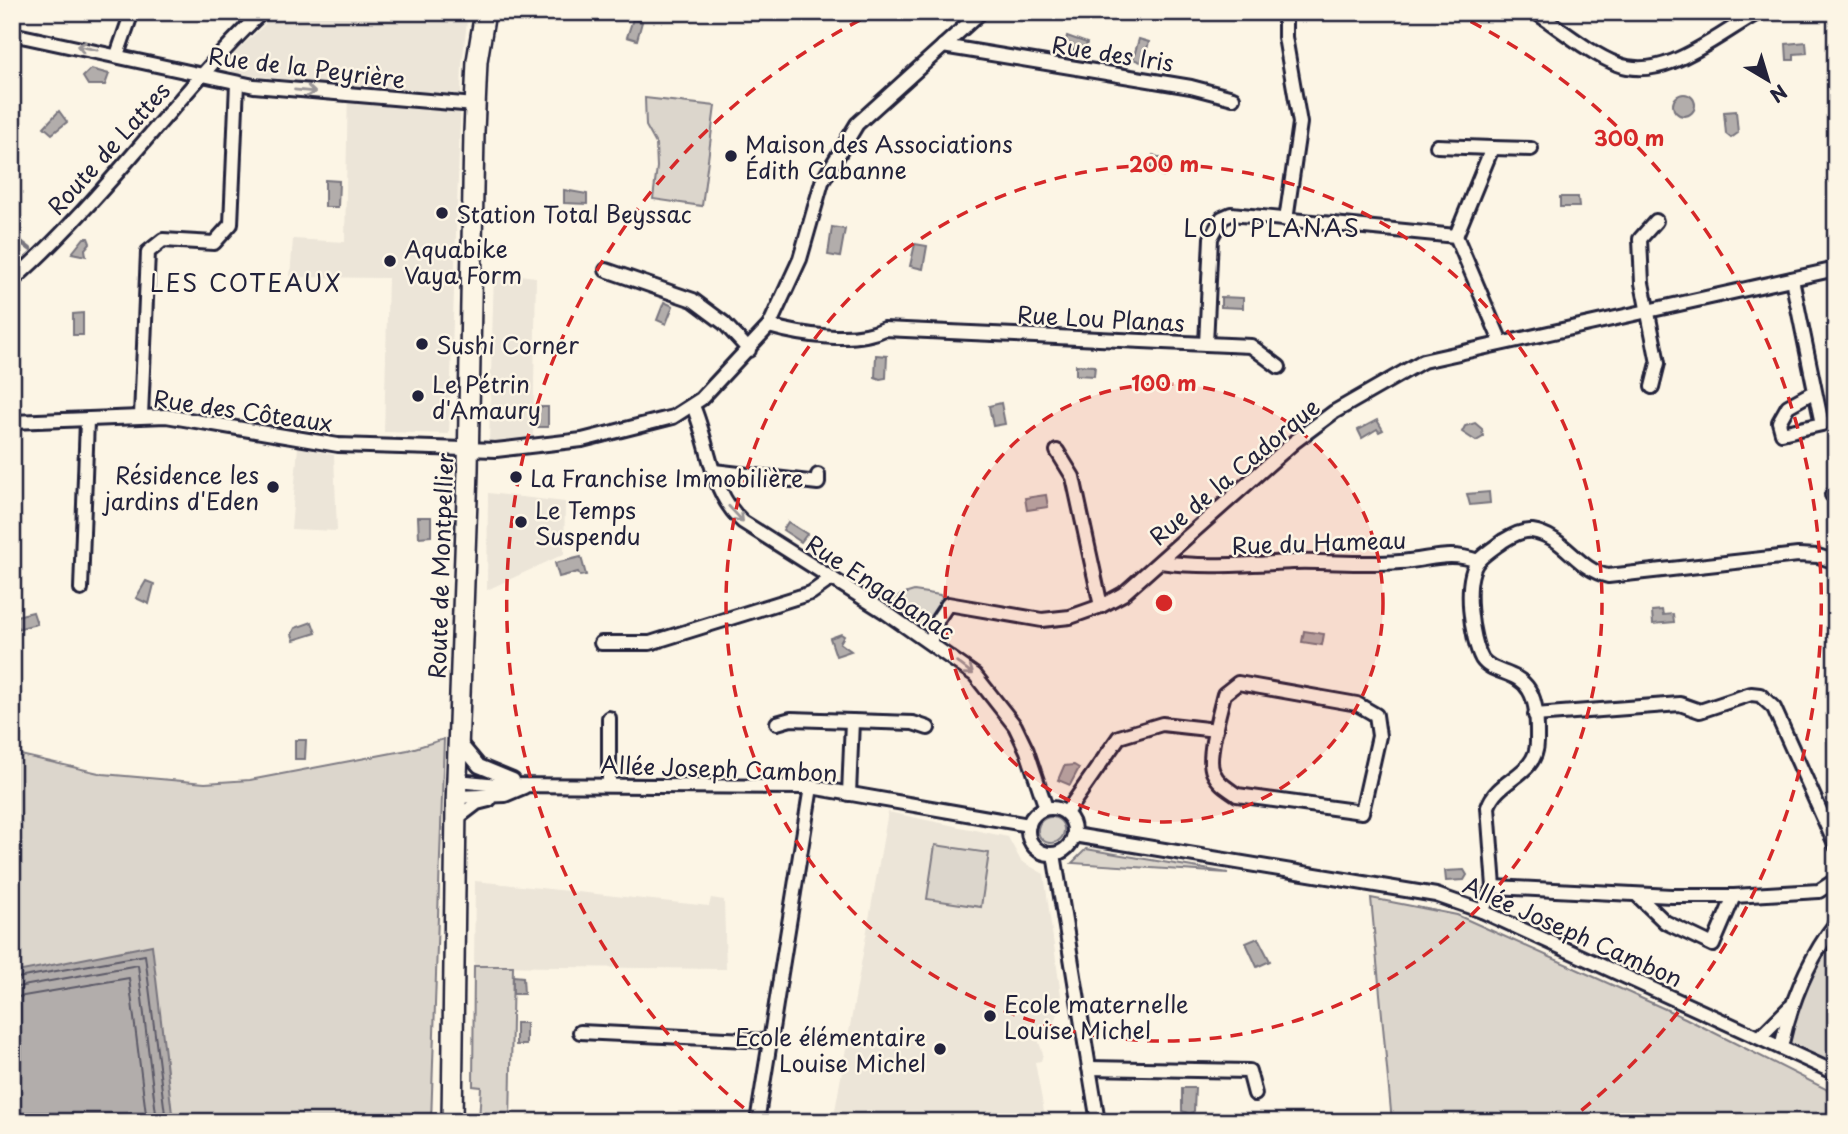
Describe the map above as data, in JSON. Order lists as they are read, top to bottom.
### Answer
{
  "streets": {
    "main road": ["Route de Montpellier"],
    "street": [
      "Rue des Iris",
      "Rue de la Peyrière",
      "Route de Lattes",
      "Rue Lou Planas",
      "Rue des Côteaux",
      "Rue de la Cadorque",
      "Rue du Hameau",
      "Rue Engabanac",
      "Allée Joseph Cambon"
    ]
  },
  "crossings": [
    ["Rue de la Peyrière", "Route de Lattes"],
    ["Rue de la Peyrière", "Route de Montpellier"],
    ["Rue des Côteaux", "Route de Montpellier"],
    ["Rue des Côteaux", "Rue Engabanac"],
    ["Rue de la Cadorque", "Rue du Hameau"],
    ["Rue de la Cadorque", "Rue Engabanac"],
    ["Route de Montpellier", "Allée Joseph Cambon"],
    ["Rue Engabanac", "Allée Joseph Cambon"]
  ],
  "one_way": ["Rue Engabanac"],
  "districts": ["LOU PLANAS", "LES COTEAUX"],
  "places": [
    "Maison des Associations Édith Cabanne",
    "Station Total Beyssac",
    "Aquabike Vaya Form",
    "Sushi Corner",
    "Le Pétrin d'Amaury",
    "La Franchise Immobilière",
    "Résidence les jardins d'Eden",
    "Le Temps Suspendu",
    "Ecole maternelle Louise Michel",
    "Ecole élémentaire Louise Michel"
  ],
  "north": "bottom right",
  "rings": ["300 m", "200 m", "100 m"]
}
